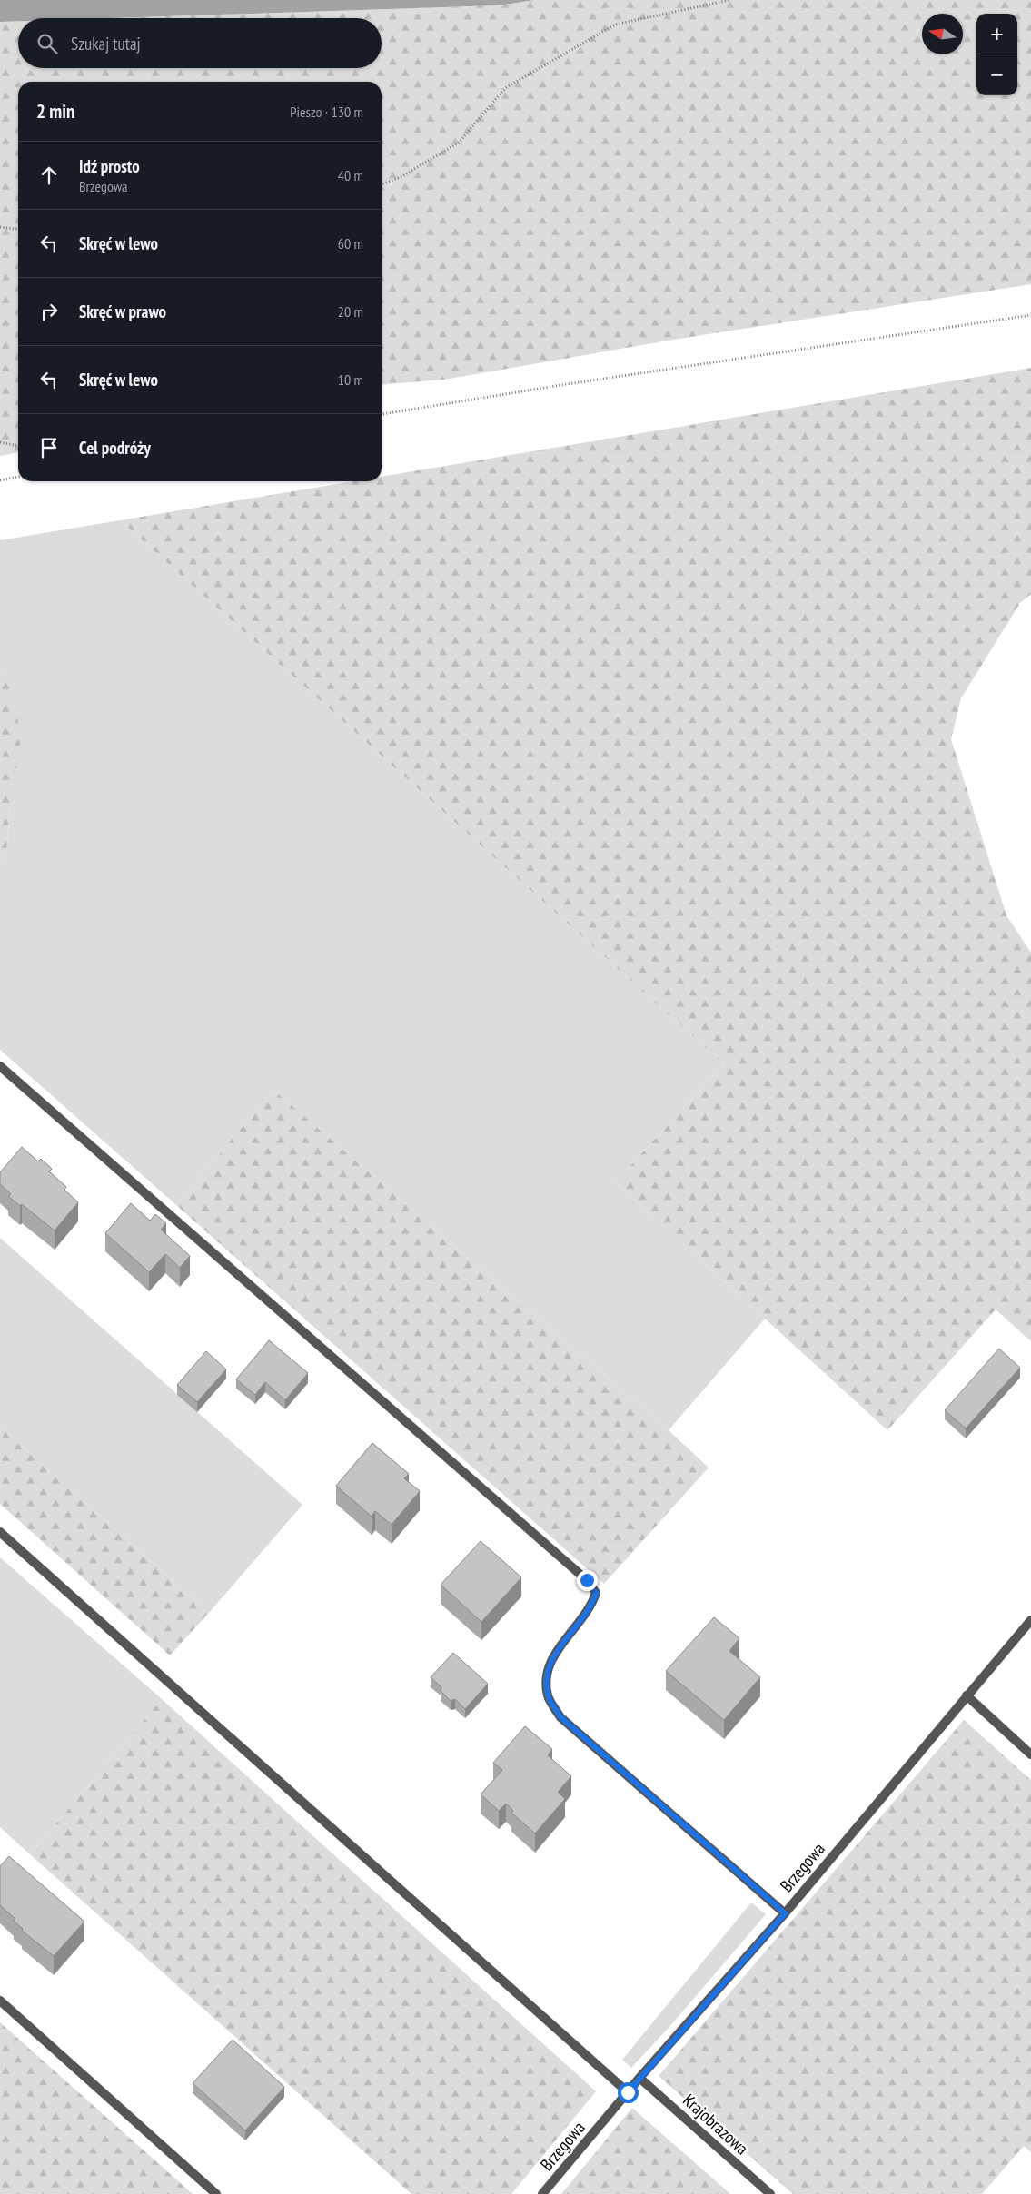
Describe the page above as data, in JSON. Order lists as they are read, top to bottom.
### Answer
{
  "streets": {
    "street": ["Brzegowa", "Krajobrazowa"]
  },
  "crossings": [
    ["Brzegowa", "Krajobrazowa"]
  ],
  "north": "left",
  "page": {
    "map_buttons": ["+", "−"],
    "search": "Szukaj tutaj",
    "heading": ["2 min", "Pieszo · 130 m"],
    "list": [
      ["Idź prosto", "Brzegowa", "40 m"],
      ["Skręć w lewo", "60 m"],
      ["Skręć w prawo", "20 m"],
      ["Skręć w lewo", "10 m"],
      "Cel podróży"
    ]
  }
}
